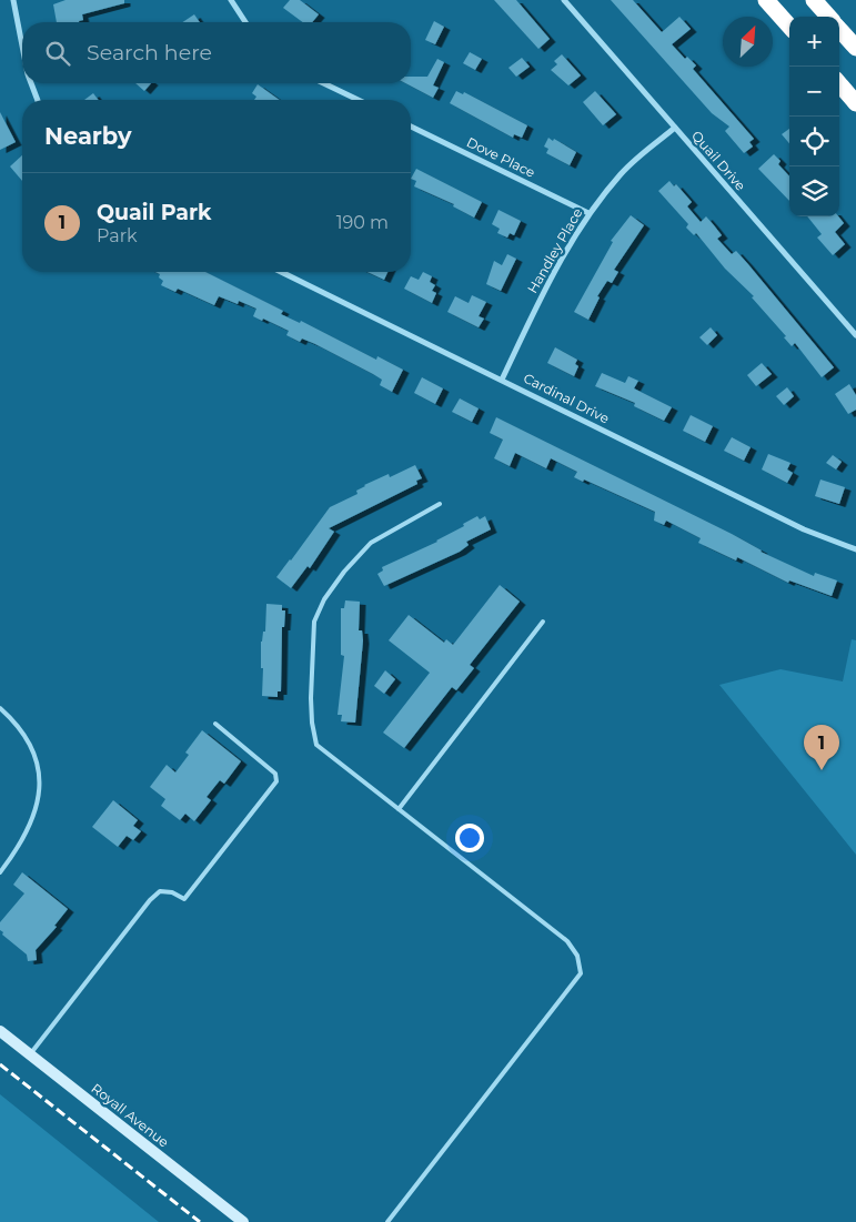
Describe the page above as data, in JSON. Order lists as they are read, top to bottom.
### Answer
{
  "streets": {
    "street": [
      "Dove Place",
      "Quail Drive",
      "Handley Place",
      "Cardinal Drive",
      "Royall Avenue"
    ]
  },
  "crossings": [
    ["Dove Place", "Handley Place"],
    ["Quail Drive", "Handley Place"],
    ["Handley Place", "Cardinal Drive"]
  ],
  "north": "top right",
  "page": {
    "map_buttons": ["+", "−"],
    "search": "Search here",
    "heading": "Nearby",
    "list": [
      {
        "mark": "1",
        "name": "Quail Park",
        "note": "Park",
        "value": "190 m"
      }
    ],
    "pins": "1"
  }
}
